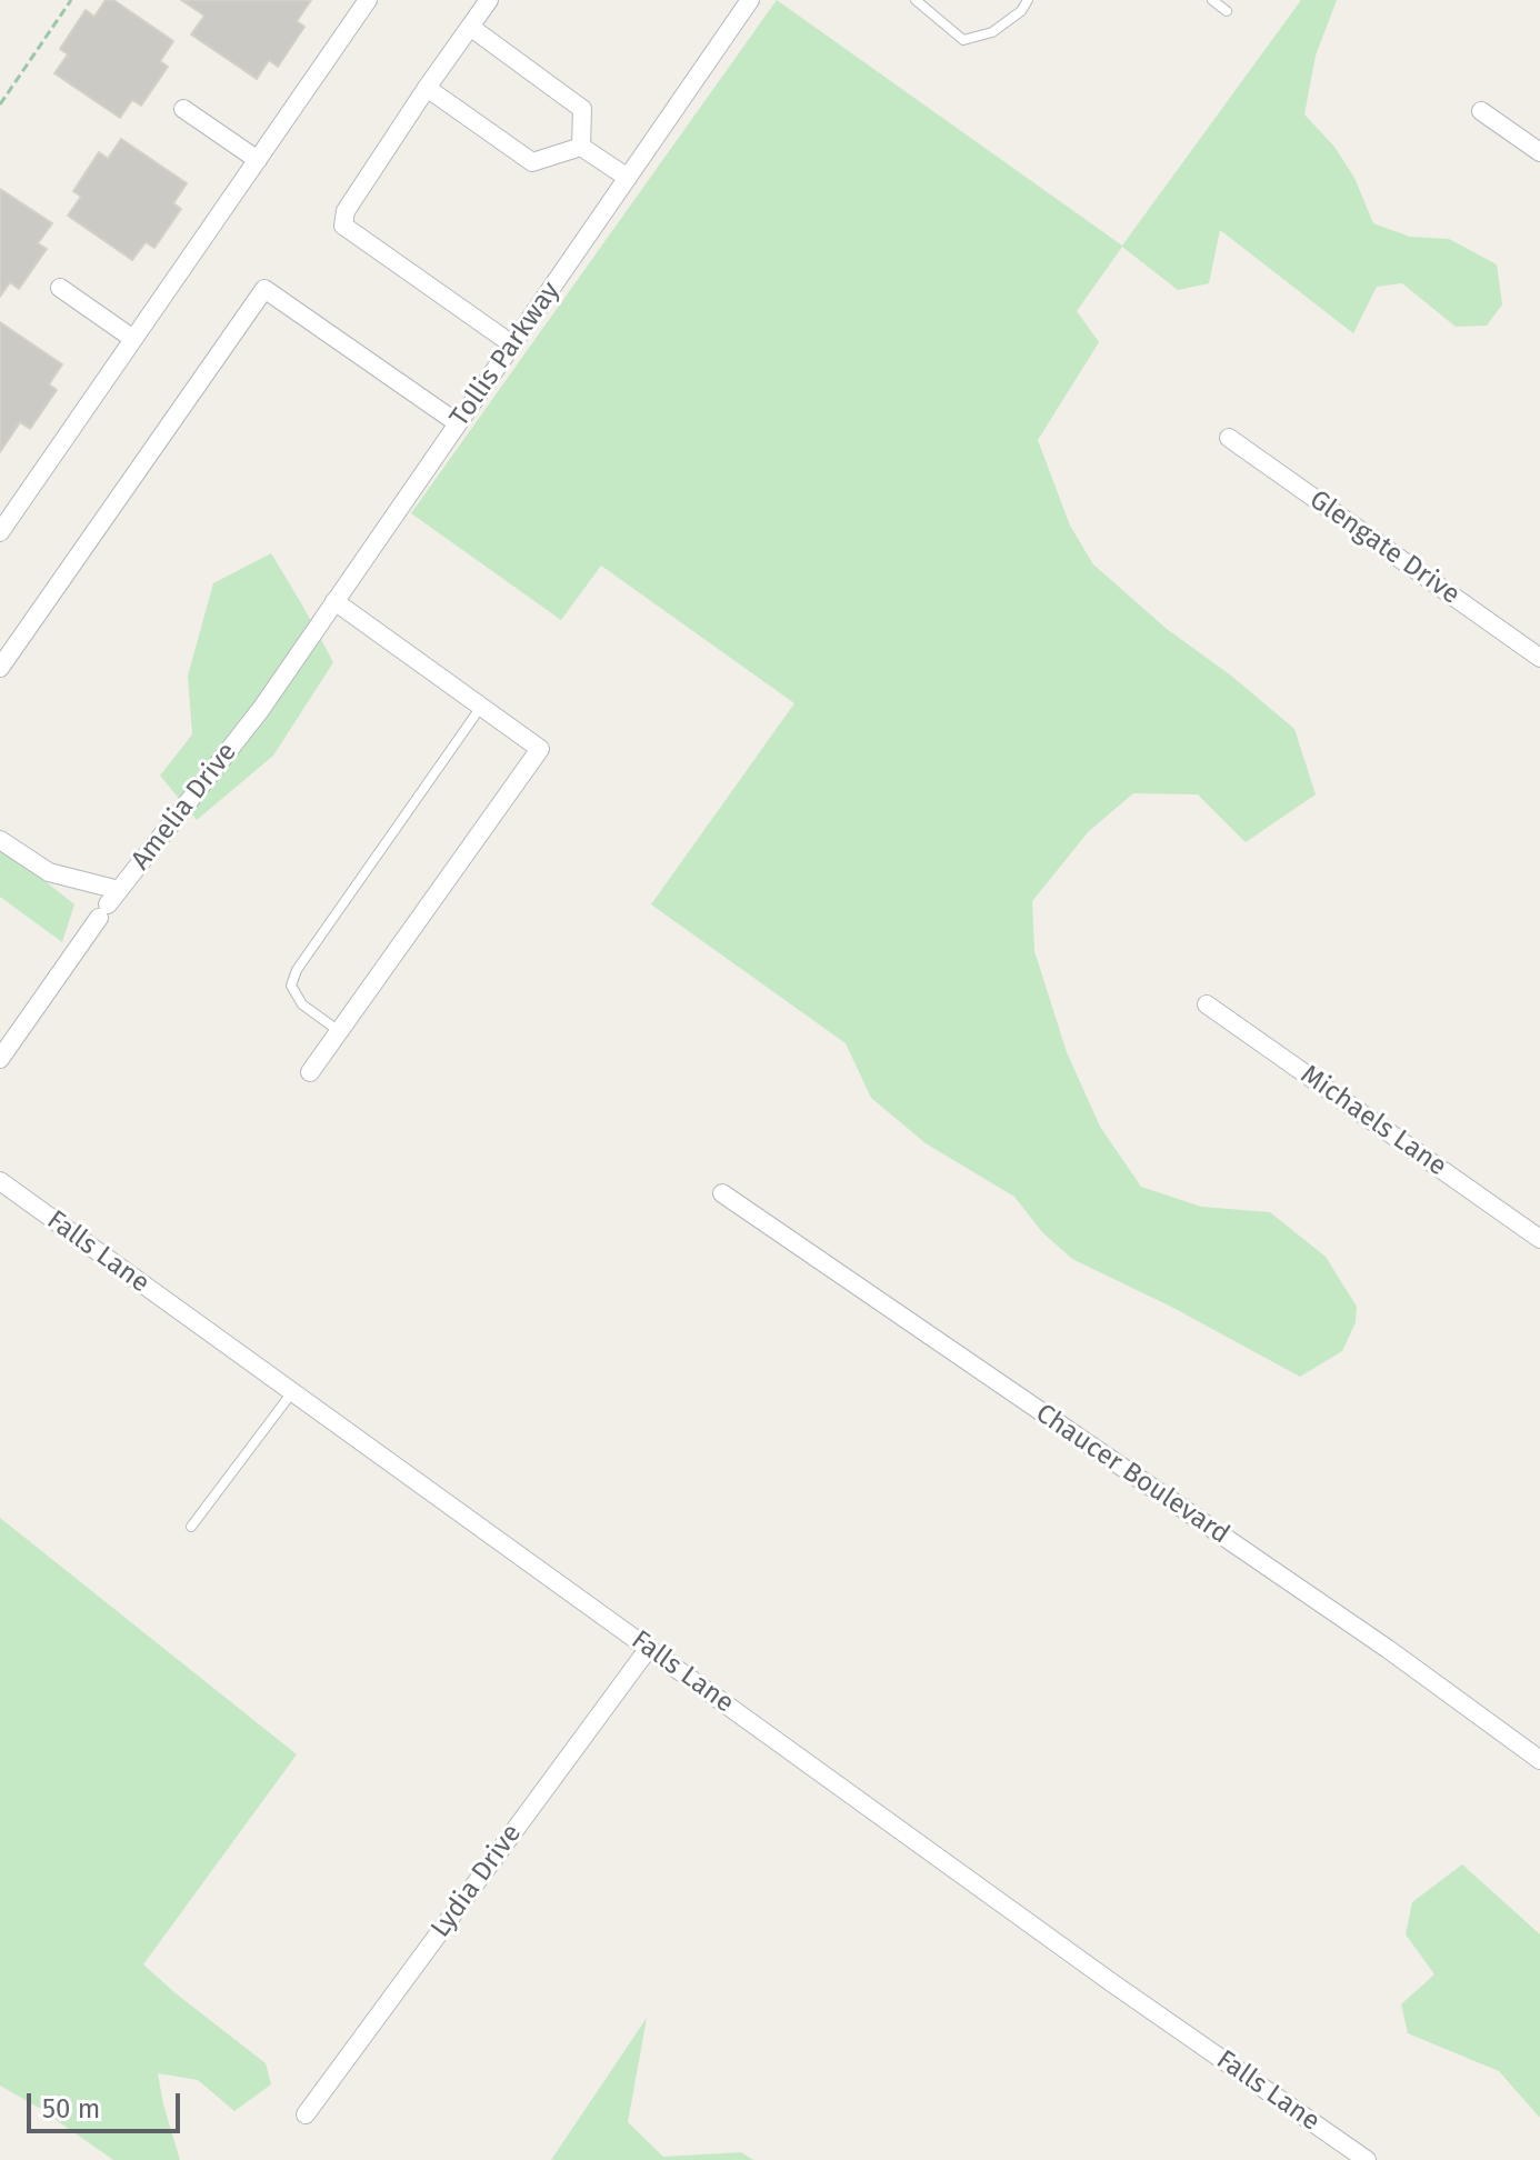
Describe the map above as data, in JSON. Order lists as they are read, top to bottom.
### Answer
{
  "streets": {
    "street": [
      "Tollis Parkway",
      "Glengate Drive",
      "Amelia Drive",
      "Michaels Lane",
      "Falls Lane",
      "Chaucer Boulevard",
      "Lydia Drive"
    ]
  },
  "crossings": [
    ["Tollis Parkway", "Amelia Drive"],
    ["Falls Lane", "Lydia Drive"]
  ],
  "scale_bar": "50 m"
}
